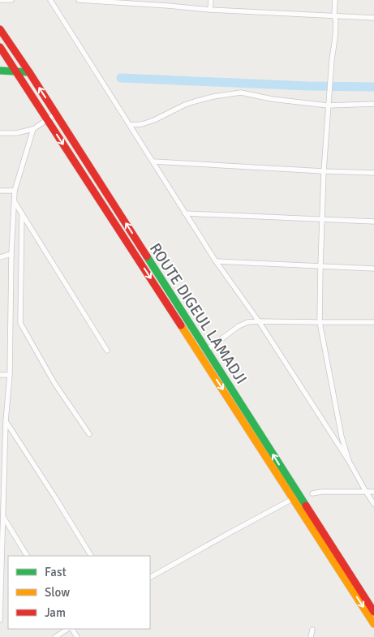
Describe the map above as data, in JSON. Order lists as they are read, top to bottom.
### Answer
{
  "streets": {
    "main road": ["ROUTE DIGEUL LAMADJI"]
  },
  "legend": ["Fast", "Slow", "Jam"]
}
